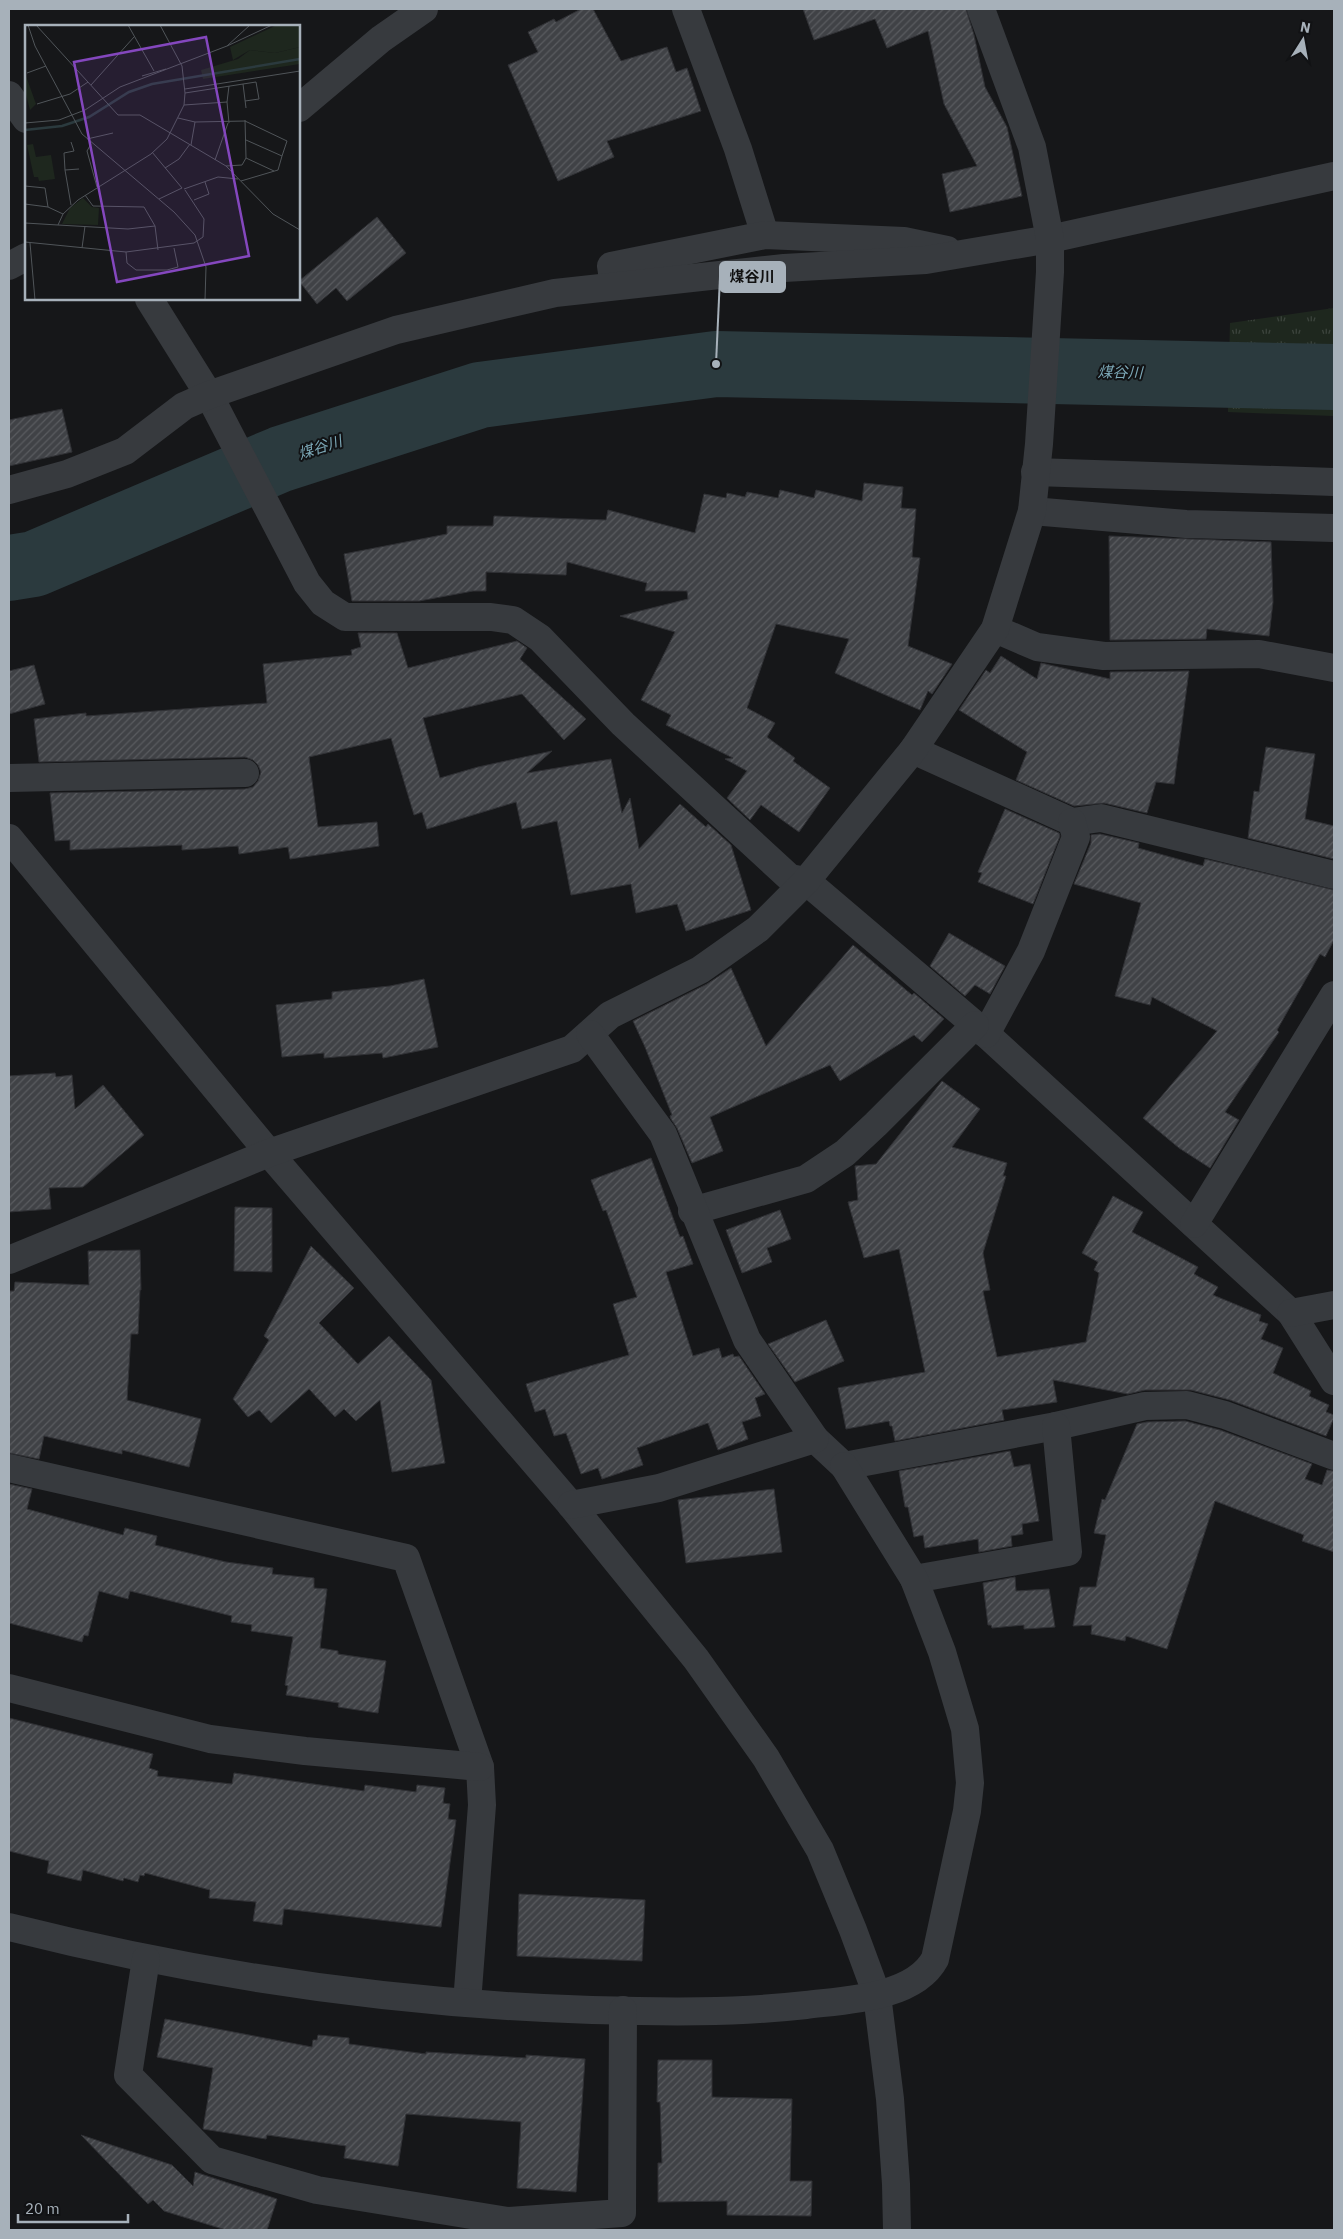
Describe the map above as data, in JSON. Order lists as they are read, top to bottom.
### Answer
{
  "water": ["煤谷川"],
  "places": ["煤谷川"],
  "scale_bar": "20 m",
  "north": "top"
}
